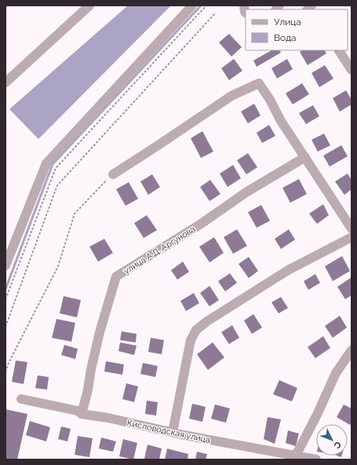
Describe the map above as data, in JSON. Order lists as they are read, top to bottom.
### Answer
{
  "streets": {
    "street": ["улица А.Д. Аргунова", "Кисловодская улица"]
  },
  "crossings": [
    ["улица А.Д. Аргунова", "Кисловодская улица"]
  ],
  "legend": ["Улица", "Вода"],
  "north": "bottom right"
}
